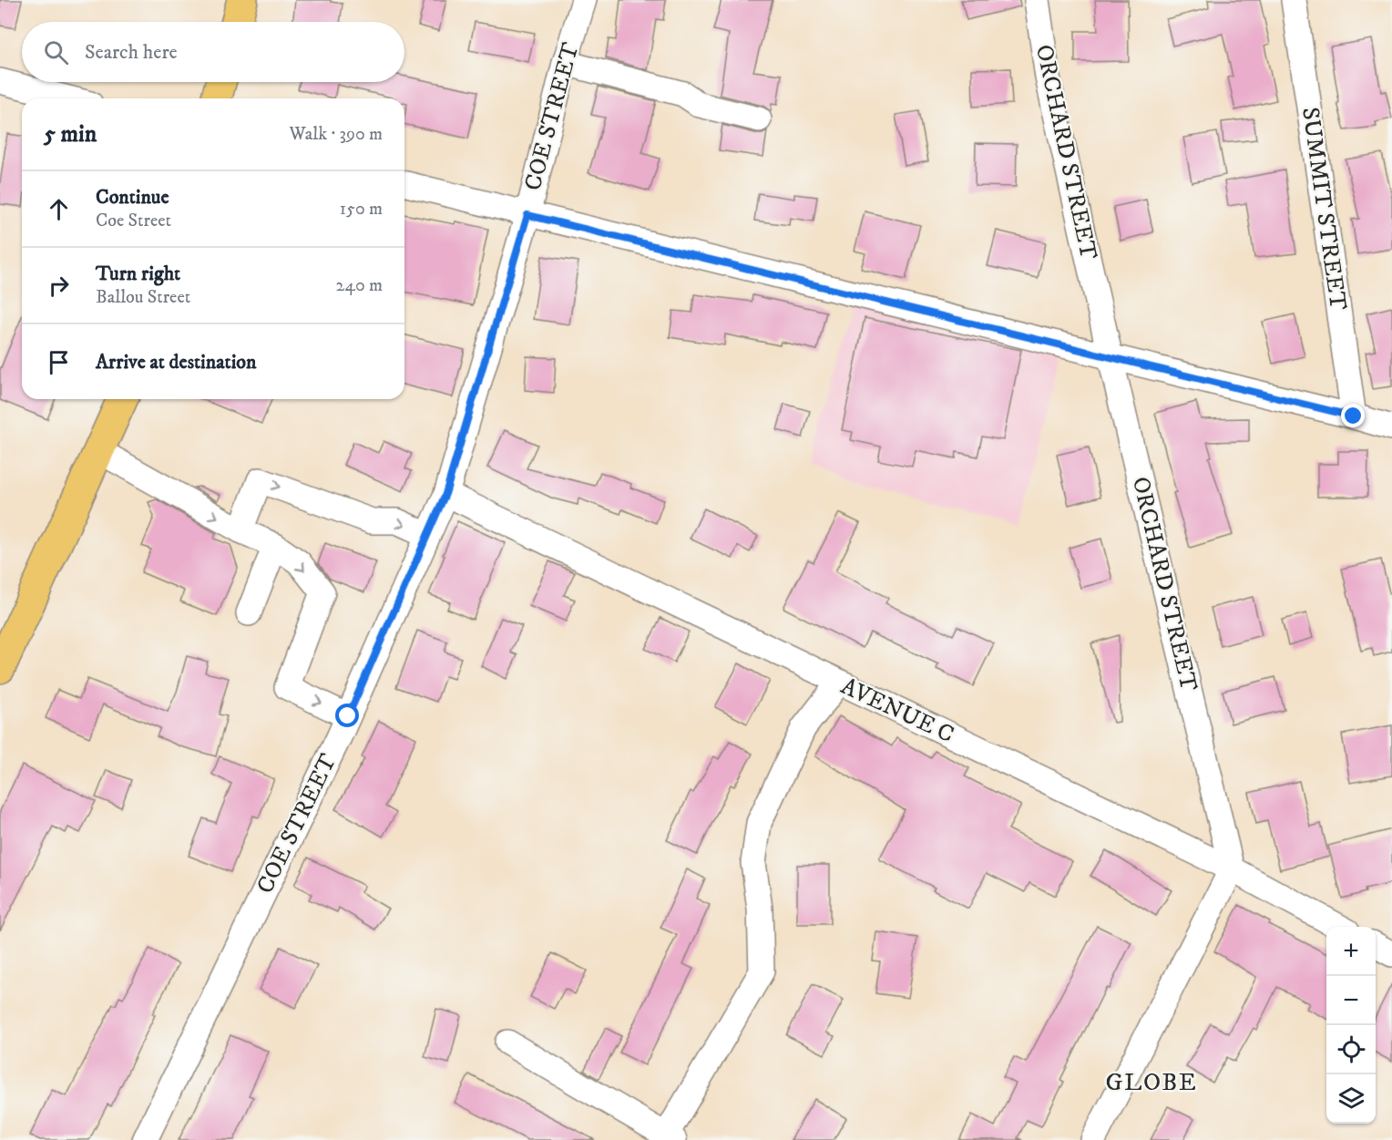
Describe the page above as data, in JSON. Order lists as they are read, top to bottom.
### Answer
{
  "streets": {
    "street": [
      "COE STREET",
      "ORCHARD STREET",
      "SUMMIT STREET",
      "AVENUE C"
    ]
  },
  "crossings": [
    ["COE STREET", "AVENUE C"],
    ["ORCHARD STREET", "AVENUE C"]
  ],
  "districts": ["GLOBE"],
  "page": {
    "search": "Search here",
    "heading": ["5 min", "Walk · 390 m"],
    "list": [
      ["Continue", "Coe Street", "150 m"],
      ["Turn right", "Ballou Street", "240 m"],
      "Arrive at destination"
    ],
    "map_buttons": ["+", "−"]
  }
}
